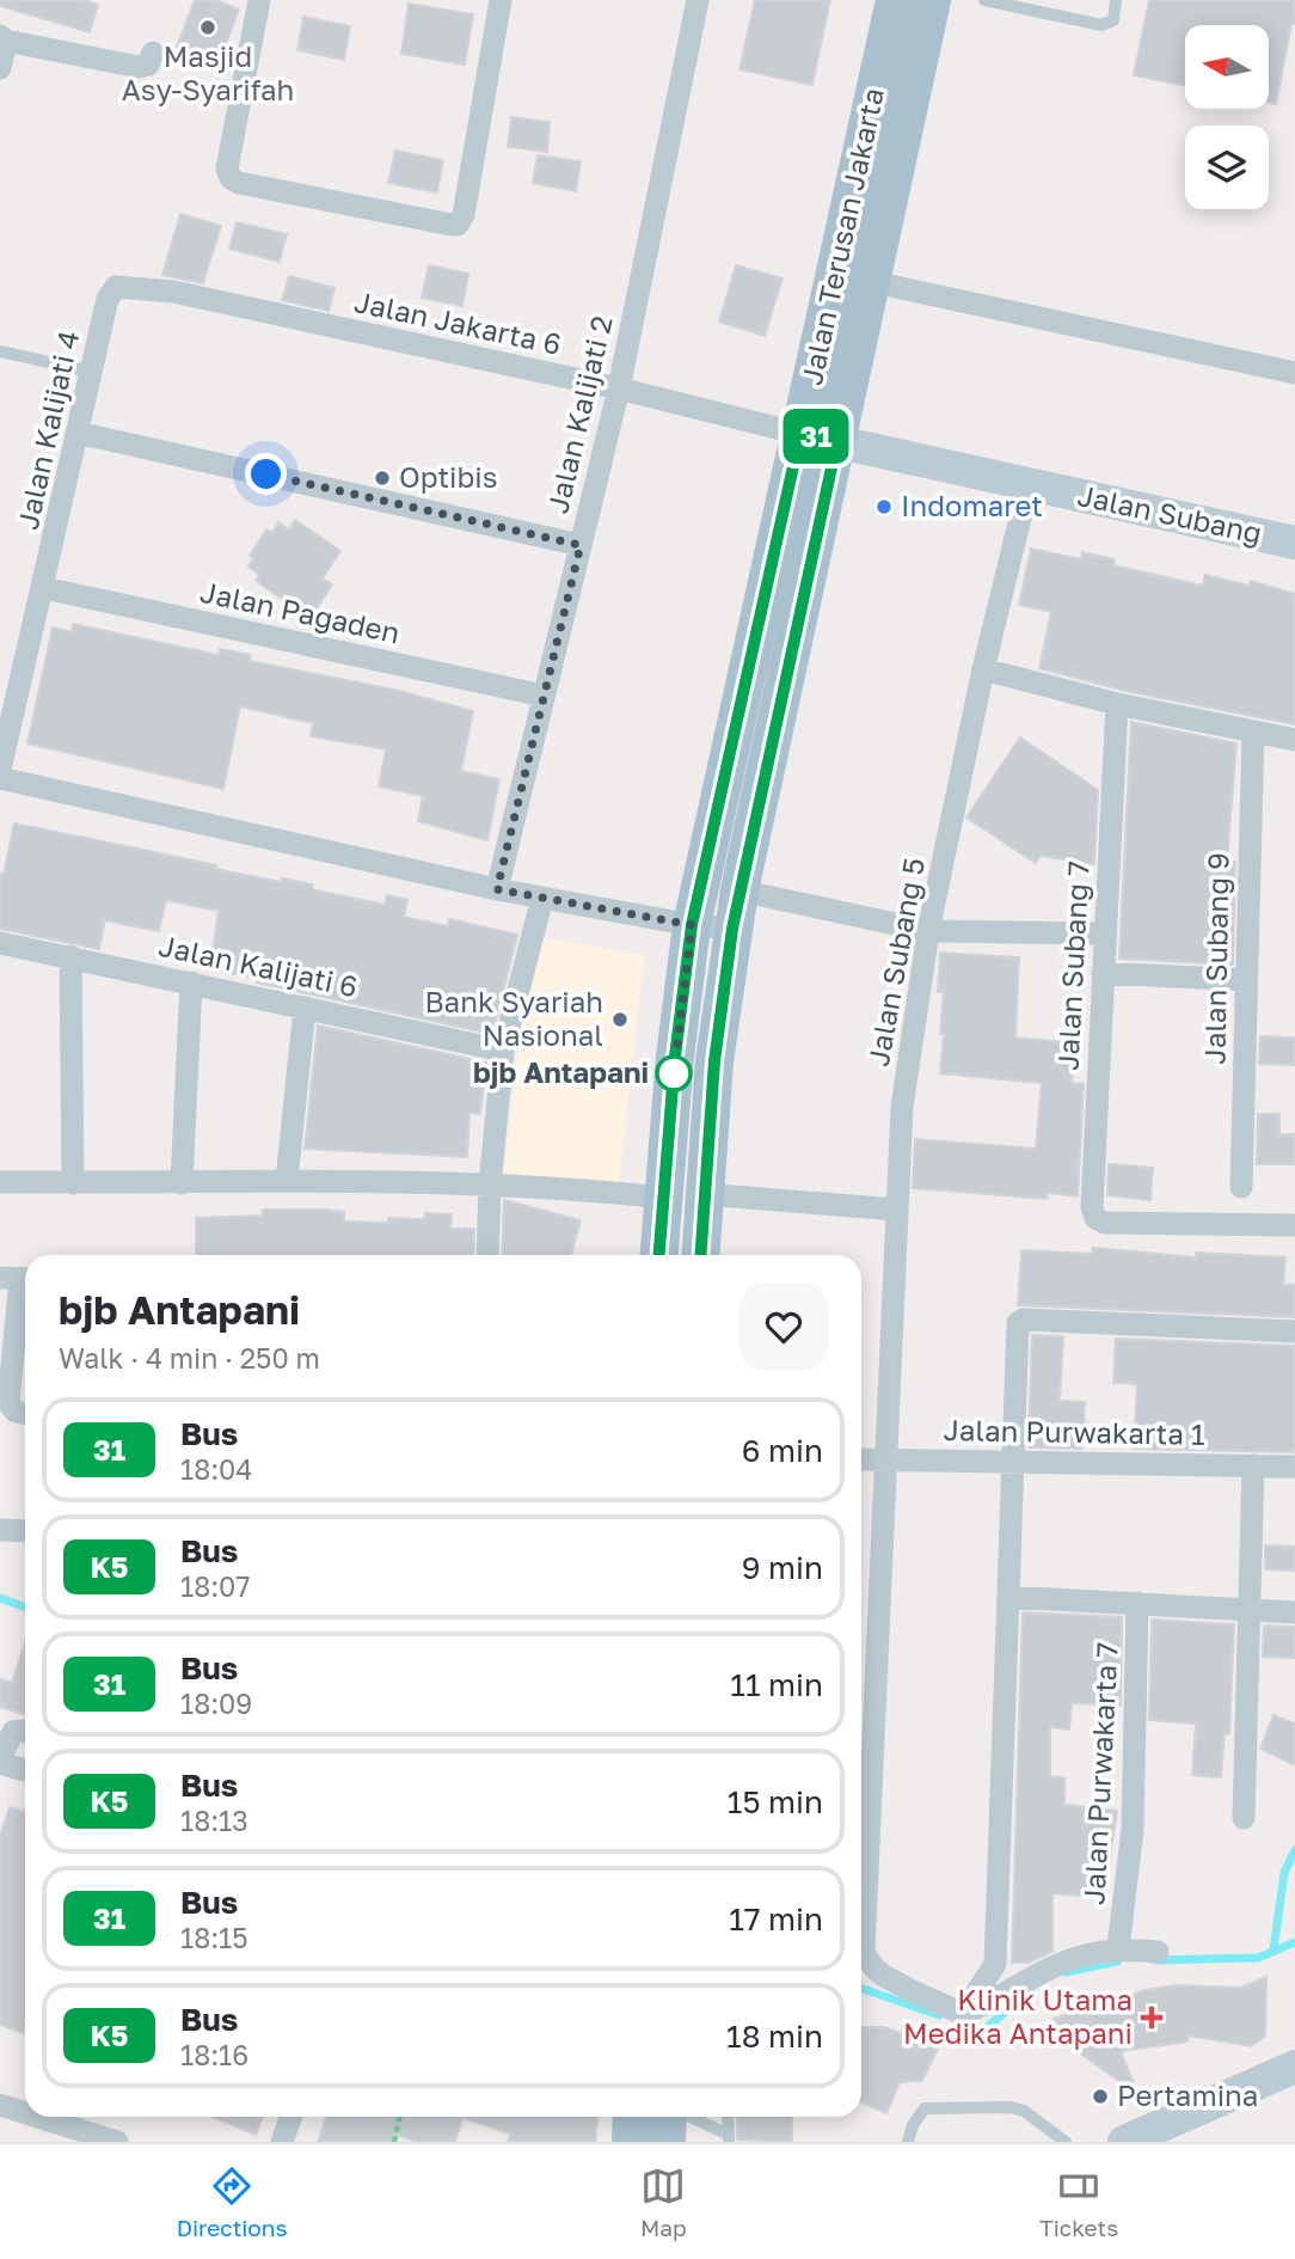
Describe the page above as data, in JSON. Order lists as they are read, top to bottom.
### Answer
{
  "streets": {
    "main road": ["Jalan Terusan Jakarta"],
    "street": [
      "Jalan Jakarta 6",
      "Jalan Kalijati 2",
      "Jalan Kalijati 4",
      "Jalan Subang",
      "Jalan Pagaden",
      "Jalan Subang 9",
      "Jalan Subang 5",
      "Jalan Subang 7",
      "Jalan Kalijati 6",
      "Jalan Purwakarta 1",
      "Jalan Purwakarta 7"
    ]
  },
  "crossings": [
    ["Jalan Terusan Jakarta", "Jalan Jakarta 6"],
    ["Jalan Terusan Jakarta", "Jalan Subang"],
    ["Jalan Jakarta 6", "Jalan Kalijati 2"],
    ["Jalan Jakarta 6", "Jalan Kalijati 4"],
    ["Jalan Jakarta 6", "Jalan Subang"],
    ["Jalan Kalijati 2", "Jalan Pagaden"],
    ["Jalan Kalijati 4", "Jalan Pagaden"],
    ["Jalan Subang", "Jalan Subang 5"],
    ["Jalan Subang 5", "Jalan Purwakarta 1"]
  ],
  "places": {
    "other": [
      "Masjid Asy-Syarifah",
      "Optibis",
      "Indomaret",
      "Bank Syariah Nasional",
      "bjb Antapani",
      "Pertamina"
    ],
    "health": ["Klinik Utama Medika Antapani"]
  },
  "lines": ["bus line 31"],
  "north": "left",
  "page": {
    "on_map": "31",
    "heading": ["bjb Antapani", "Walk · 4 min · 250 m"],
    "list": [
      {
        "mark": "31",
        "name": "Bus",
        "note": "18:04",
        "value": "6 min"
      },
      {
        "mark": "K5",
        "name": "Bus",
        "note": "18:07",
        "value": "9 min"
      },
      {
        "mark": "31",
        "name": "Bus",
        "note": "18:09",
        "value": "11 min"
      },
      {
        "mark": "K5",
        "name": "Bus",
        "note": "18:13",
        "value": "15 min"
      },
      {
        "mark": "31",
        "name": "Bus",
        "note": "18:15",
        "value": "17 min"
      },
      {
        "mark": "K5",
        "name": "Bus",
        "note": "18:16",
        "value": "18 min"
      }
    ],
    "tabs": ["Directions", "Map", "Tickets"]
  }
}
